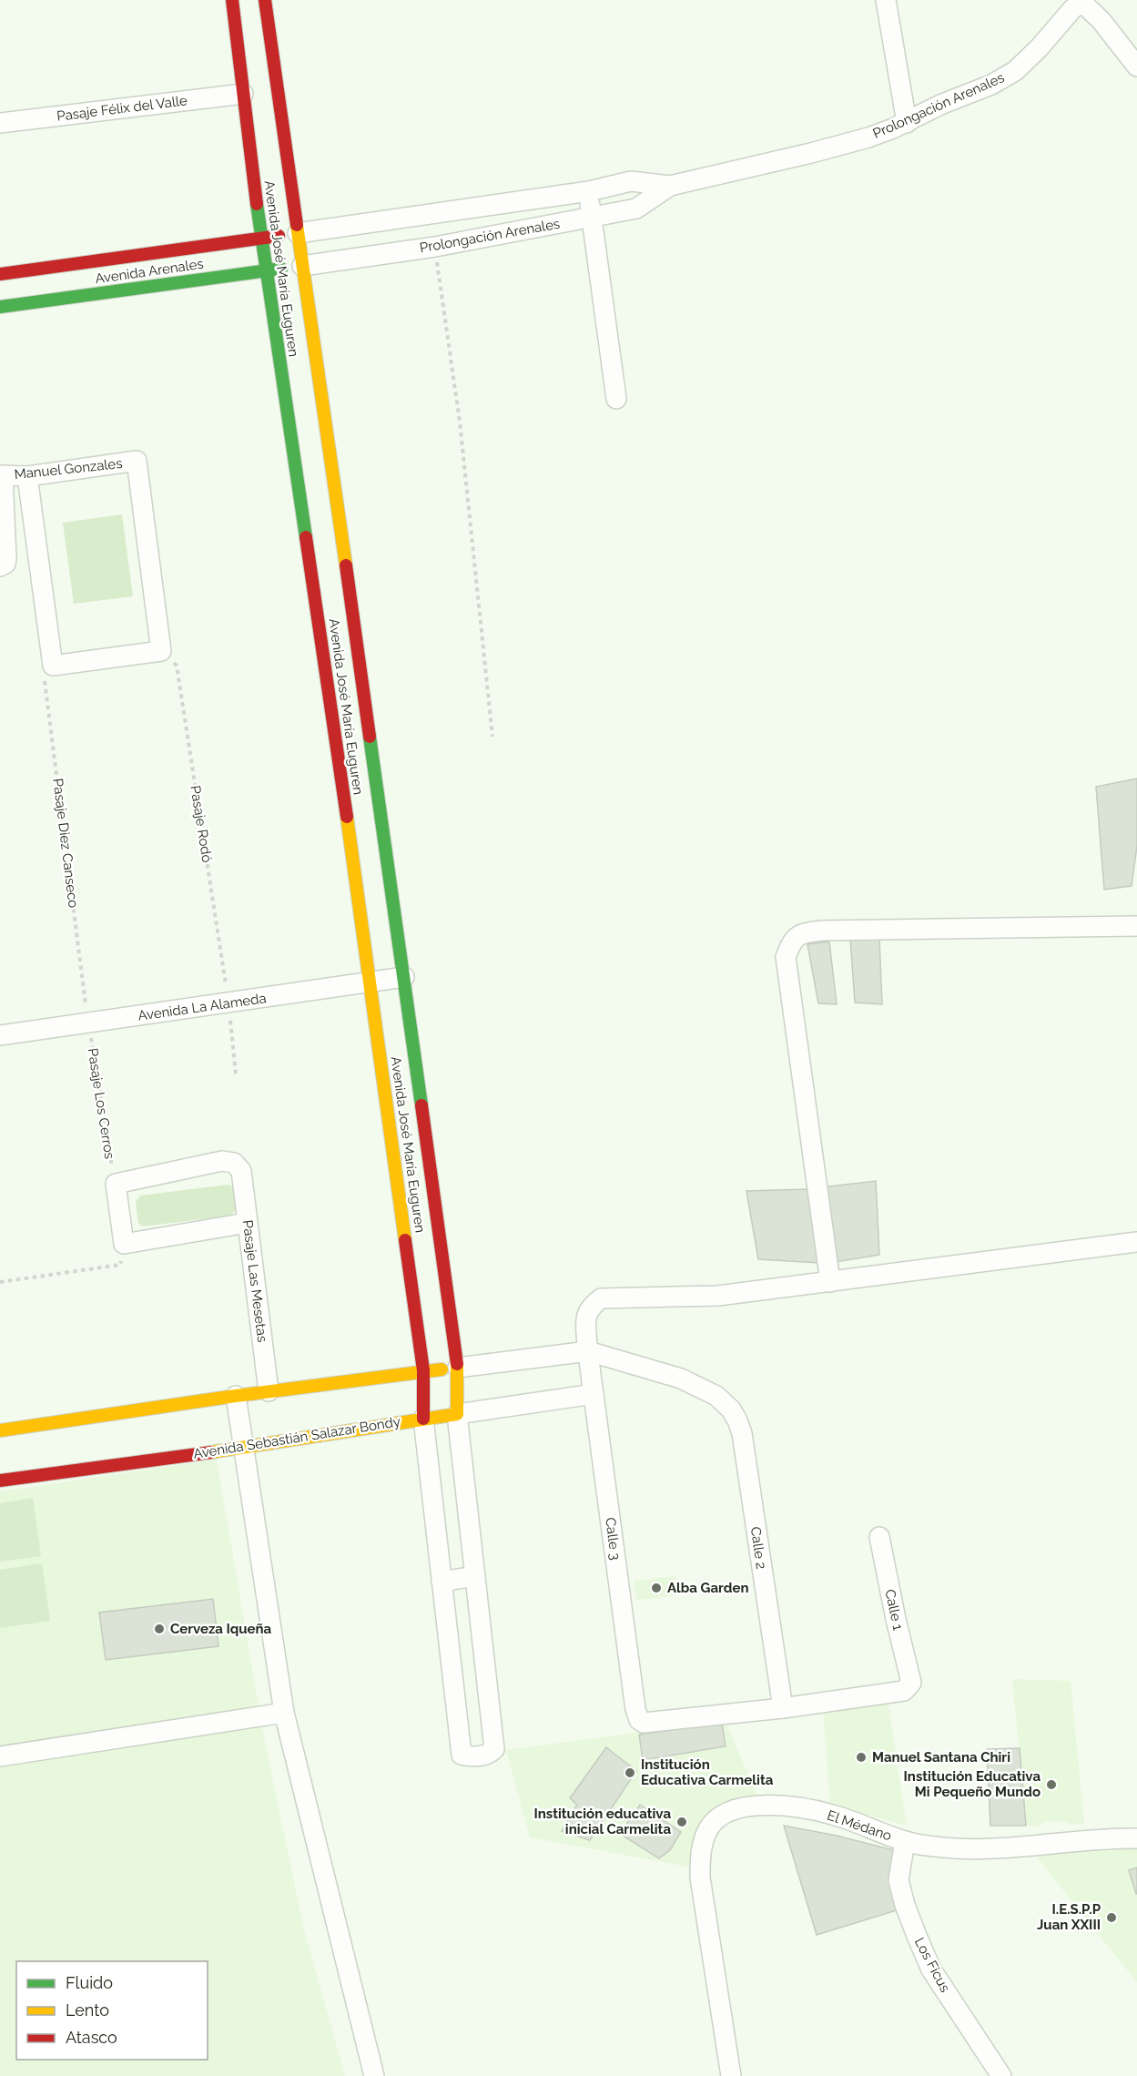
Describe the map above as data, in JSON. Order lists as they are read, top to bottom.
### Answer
{
  "streets": {
    "street": [
      "Prolongación Arenales",
      "Pasaje Félix del Valle",
      "Avenida José María Euguren",
      "Avenida Arenales",
      "Manuel Gonzales",
      "Avenida La Alameda",
      "Pasaje Las Mesetas",
      "Avenida Sebastián Salazar Bondy",
      "Calle 3",
      "Calle 2",
      "Calle 1",
      "El Médano",
      "Los Ficus"
    ],
    "path": ["Pasaje Rodó", "Pasaje Diez Canseco", "Pasaje Los Cerros"]
  },
  "crossings": [
    ["Prolongación Arenales", "Avenida José María Euguren"],
    ["Prolongación Arenales", "Avenida Arenales"],
    ["Pasaje Félix del Valle", "Avenida José María Euguren"],
    ["Avenida José María Euguren", "Avenida Arenales"],
    ["Avenida José María Euguren", "Avenida La Alameda"],
    ["Avenida José María Euguren", "Avenida Sebastián Salazar Bondy"],
    ["Manuel Gonzales", "Pasaje Rodó"],
    ["Pasaje Rodó", "Avenida La Alameda"],
    ["Pasaje Diez Canseco", "Avenida La Alameda"],
    ["Pasaje Diez Canseco", "Pasaje Los Cerros"],
    ["Avenida La Alameda", "Pasaje Los Cerros"],
    ["Pasaje Los Cerros", "Pasaje Las Mesetas"],
    ["Avenida Sebastián Salazar Bondy", "Calle 3"],
    ["Calle 3", "Calle 2"],
    ["Calle 3", "Calle 1"],
    ["Calle 2", "Calle 1"],
    ["El Médano", "Los Ficus"]
  ],
  "places": [
    "Alba Garden",
    "Cerveza Iqueña",
    "Manuel Santana Chiri",
    "Institución Educativa Carmelita",
    "Institución Educativa Mi Pequeño Mundo",
    "Institución educativa inicial Carmelita",
    "I.E.S.P.P Juan XXIII"
  ],
  "legend": ["Fluido", "Lento", "Atasco"]
}
